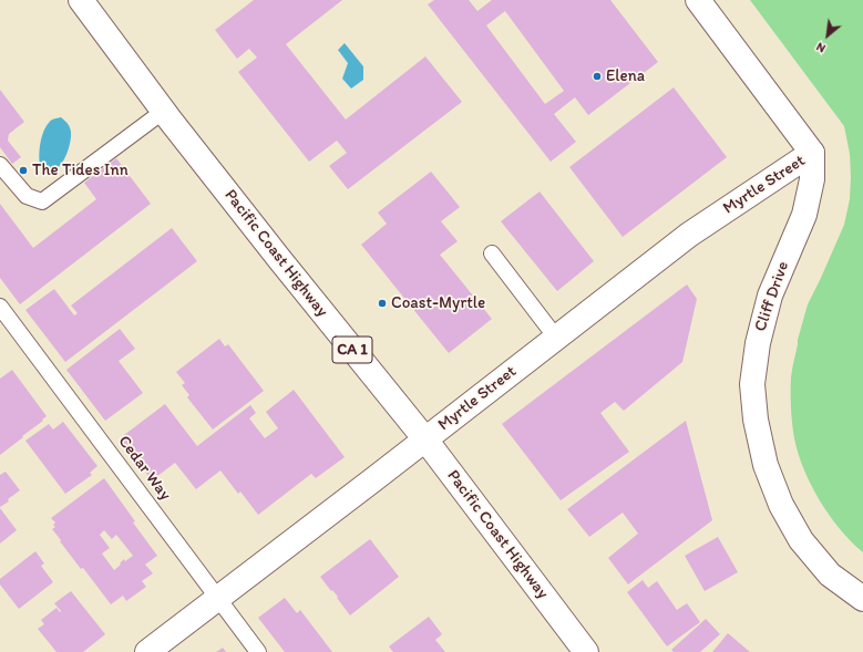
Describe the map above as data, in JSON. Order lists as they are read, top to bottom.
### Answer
{
  "streets": {
    "main road": [
      "Myrtle Street",
      "Pacific Coast Highway",
      "Cliff Drive",
      "CA 1"
    ],
    "lane": ["Cedar Way"]
  },
  "crossings": [
    ["Myrtle Street", "Pacific Coast Highway"],
    ["Myrtle Street", "Cliff Drive"],
    ["Myrtle Street", "Cedar Way"]
  ],
  "places": ["Elena", "The Tides Inn", "Coast-Myrtle"],
  "north": "bottom left"
}
